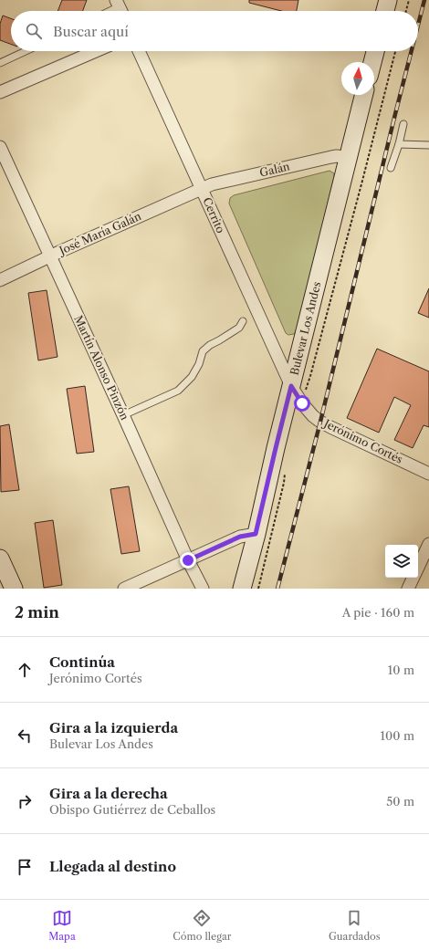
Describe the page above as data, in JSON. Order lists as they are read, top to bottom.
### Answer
{
  "streets": {
    "main road": ["Bulevar Los Andes"],
    "street": [
      "Galán",
      "Cerrito",
      "José María Galán",
      "Martín Alonso Pinzón",
      "Jerónimo Cortés"
    ]
  },
  "crossings": [
    ["Galán", "Cerrito"],
    ["Galán", "José María Galán"],
    ["Galán", "Bulevar Los Andes"],
    ["Cerrito", "José María Galán"],
    ["Cerrito", "Bulevar Los Andes"],
    ["Cerrito", "Jerónimo Cortés"],
    ["José María Galán", "Martín Alonso Pinzón"],
    ["Bulevar Los Andes", "Jerónimo Cortés"]
  ],
  "north": "top",
  "page": {
    "search": "Buscar aquí",
    "heading": ["2 min", "A pie · 160 m"],
    "list": [
      ["Continúa", "Jerónimo Cortés", "10 m"],
      ["Gira a la izquierda", "Bulevar Los Andes", "100 m"],
      ["Gira a la derecha", "Obispo Gutiérrez de Ceballos", "50 m"],
      "Llegada al destino"
    ],
    "nav": ["Mapa", "Cómo llegar", "Guardados"]
  }
}
